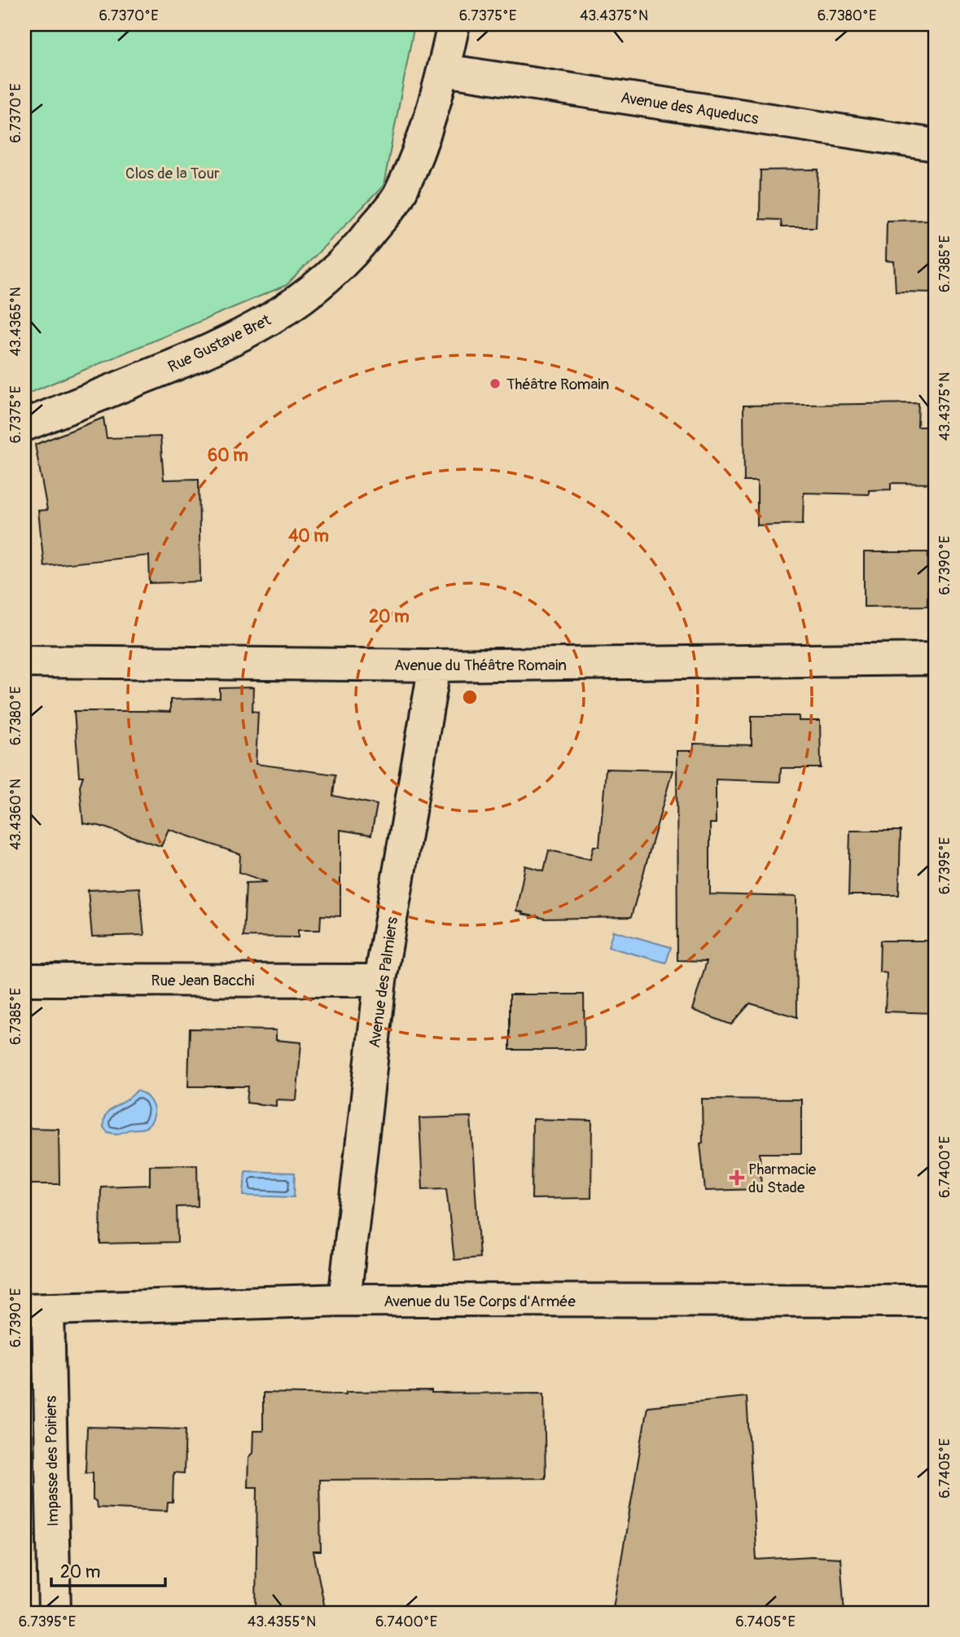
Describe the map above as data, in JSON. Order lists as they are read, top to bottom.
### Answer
{
  "streets": {
    "street": [
      "Avenue des Aqueducs",
      "Rue Gustave Bret",
      "Avenue du Théâtre Romain",
      "Rue Jean Bacchi",
      "Avenue des Palmiers",
      "Avenue du 15e Corps d'Armée",
      "Impasse des Poiriers"
    ]
  },
  "crossings": [
    ["Avenue des Aqueducs", "Rue Gustave Bret"],
    ["Avenue du Théâtre Romain", "Avenue des Palmiers"],
    ["Rue Jean Bacchi", "Avenue des Palmiers"],
    ["Avenue des Palmiers", "Avenue du 15e Corps d'Armée"],
    ["Avenue du 15e Corps d'Armée", "Impasse des Poiriers"]
  ],
  "parks": ["Clos de la Tour"],
  "places": {
    "other": ["Théâtre Romain"],
    "health": ["Pharmacie du Stade"]
  },
  "scale_bar": "20 m",
  "coordinates": [
    "6.7370°E",
    "6.7375°E",
    "43.4375°N",
    "6.7380°E",
    "6.7385°E",
    "43.4365°N",
    "6.7390°E",
    "43.4360°N",
    "6.7395°E",
    "6.7400°E",
    "6.7405°E",
    "43.4355°N"
  ],
  "rings": ["60 m", "40 m", "20 m"]
}
